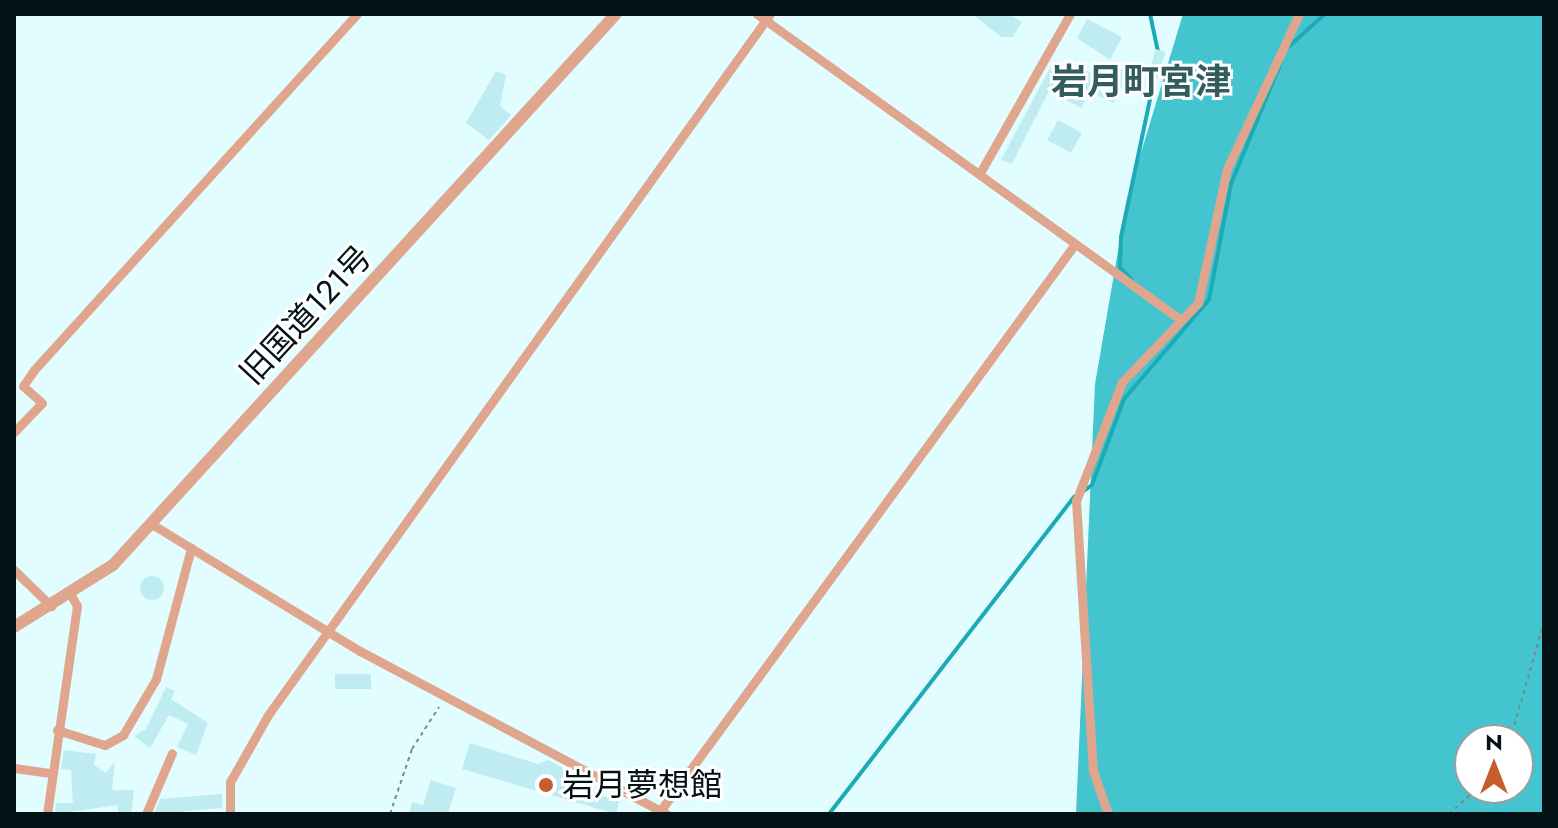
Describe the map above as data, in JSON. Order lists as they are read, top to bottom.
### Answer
{
  "streets": {
    "street": ["旧国道121号"]
  },
  "districts": ["岩月町宮津"],
  "places": ["岩月夢想館"],
  "north": "top"
}
